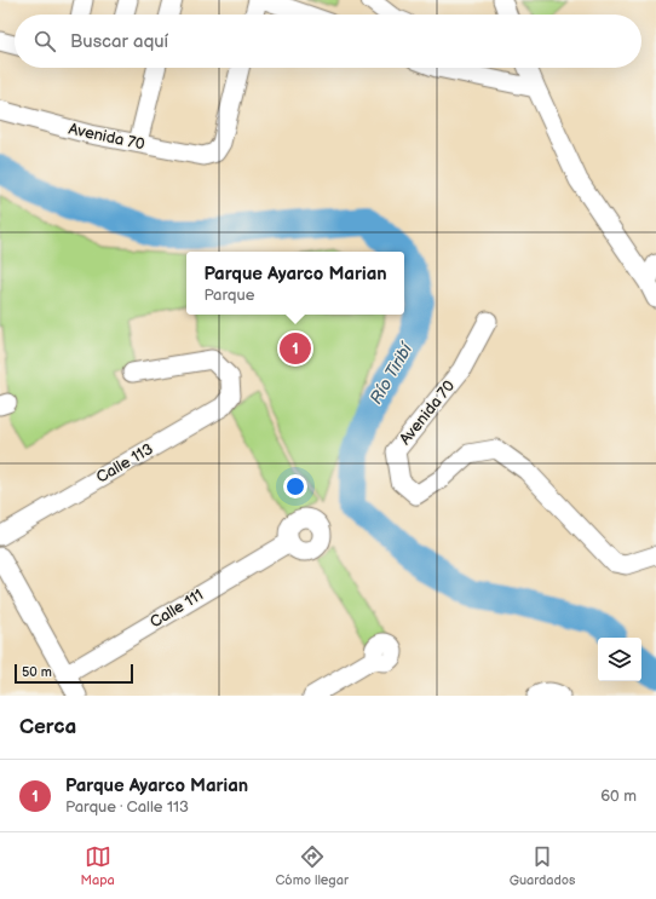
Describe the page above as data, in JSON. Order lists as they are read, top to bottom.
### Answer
{
  "streets": {
    "street": ["Avenida 70", "Calle 113", "Calle 111"]
  },
  "water": ["Río Tiribí"],
  "scale_bar": "50 m",
  "page": {
    "search": "Buscar aquí",
    "popup": ["Parque Ayarco Marian", "Parque"],
    "pins": "1",
    "scale": "50 m",
    "heading": "Cerca",
    "list": [
      {
        "mark": "1",
        "name": "Parque Ayarco Marian",
        "note": "Parque · Calle 113",
        "value": "60 m"
      }
    ],
    "nav": ["Mapa", "Cómo llegar", "Guardados"]
  }
}
